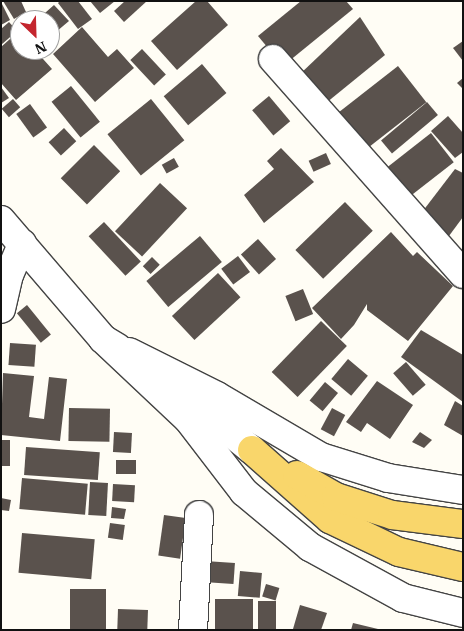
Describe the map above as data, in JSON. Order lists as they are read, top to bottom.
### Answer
{
  "north": "bottom right"
}
